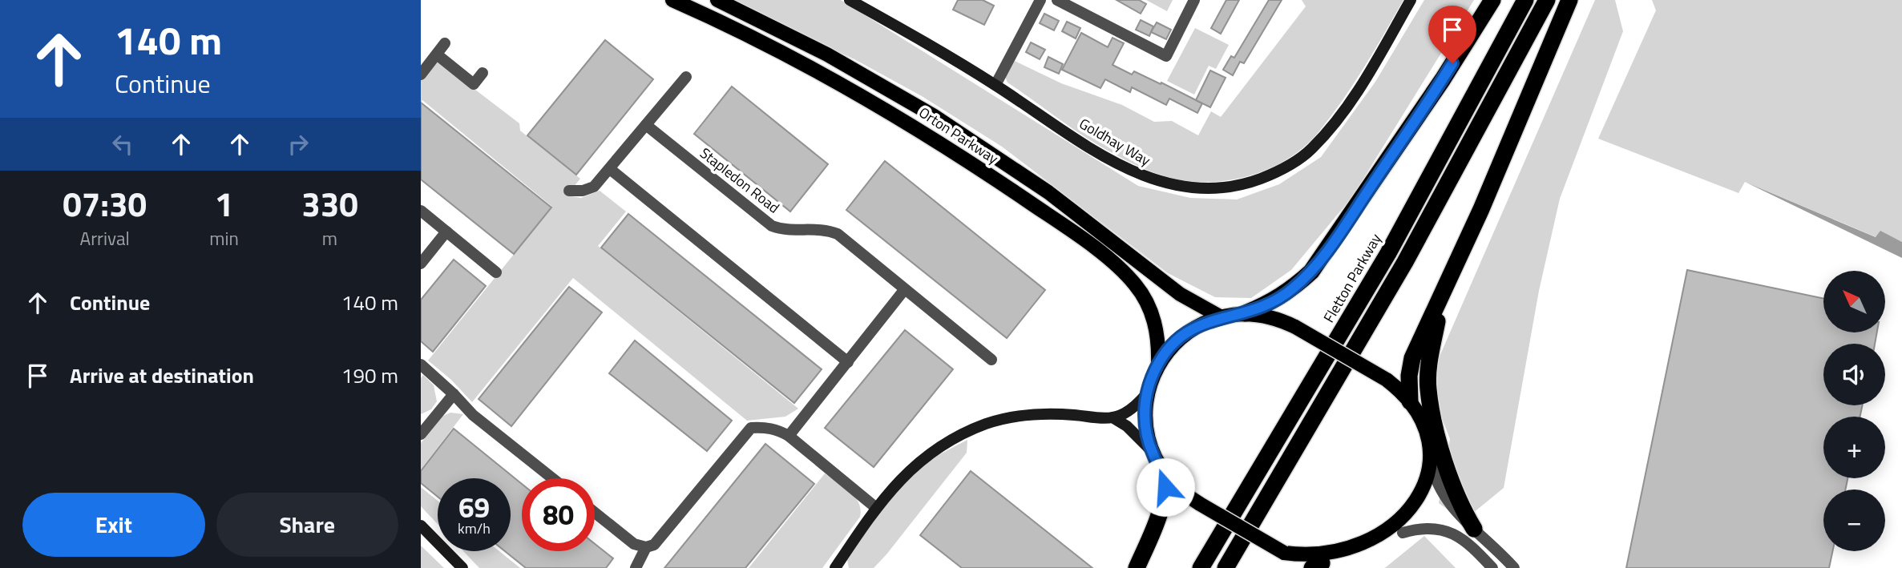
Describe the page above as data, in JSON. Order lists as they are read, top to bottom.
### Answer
{
  "streets": {
    "highway": ["Fletton Parkway"],
    "main road": ["Orton Parkway"],
    "street": ["Goldhay Way", "Stapledon Road"]
  },
  "north": "top left",
  "page": {
    "turn": ["140 m", "Continue"],
    "eta": [
      "07:30",
      "Arrival",
      "1",
      "min",
      "330",
      "m"
    ],
    "list": [
      {
        "name": "Continue",
        "value": "140 m"
      },
      {
        "name": "Arrive at destination",
        "value": "190 m"
      }
    ],
    "map_buttons": ["+", "−"],
    "speed": "69 km/h",
    "limit": "80",
    "buttons": ["Exit", "Share"]
  }
}
